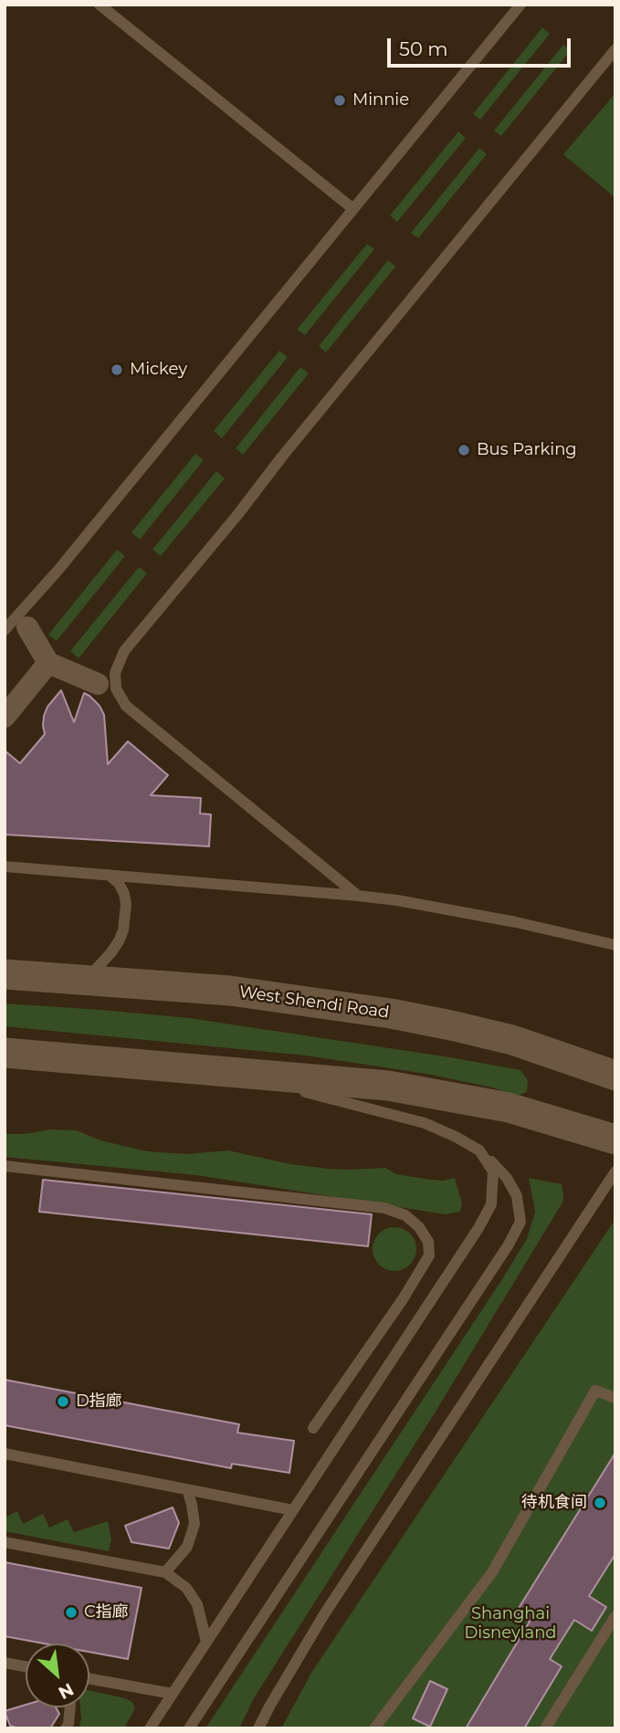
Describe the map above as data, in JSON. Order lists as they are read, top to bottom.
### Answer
{
  "streets": {
    "street": ["West Shendi Road"]
  },
  "parks": ["Shanghai Disneyland"],
  "places": [
    "Minnie",
    "Mickey",
    "Bus Parking",
    "D指廊",
    "待机食间",
    "C指廊"
  ],
  "scale_bar": "50 m",
  "north": "bottom right"
}
